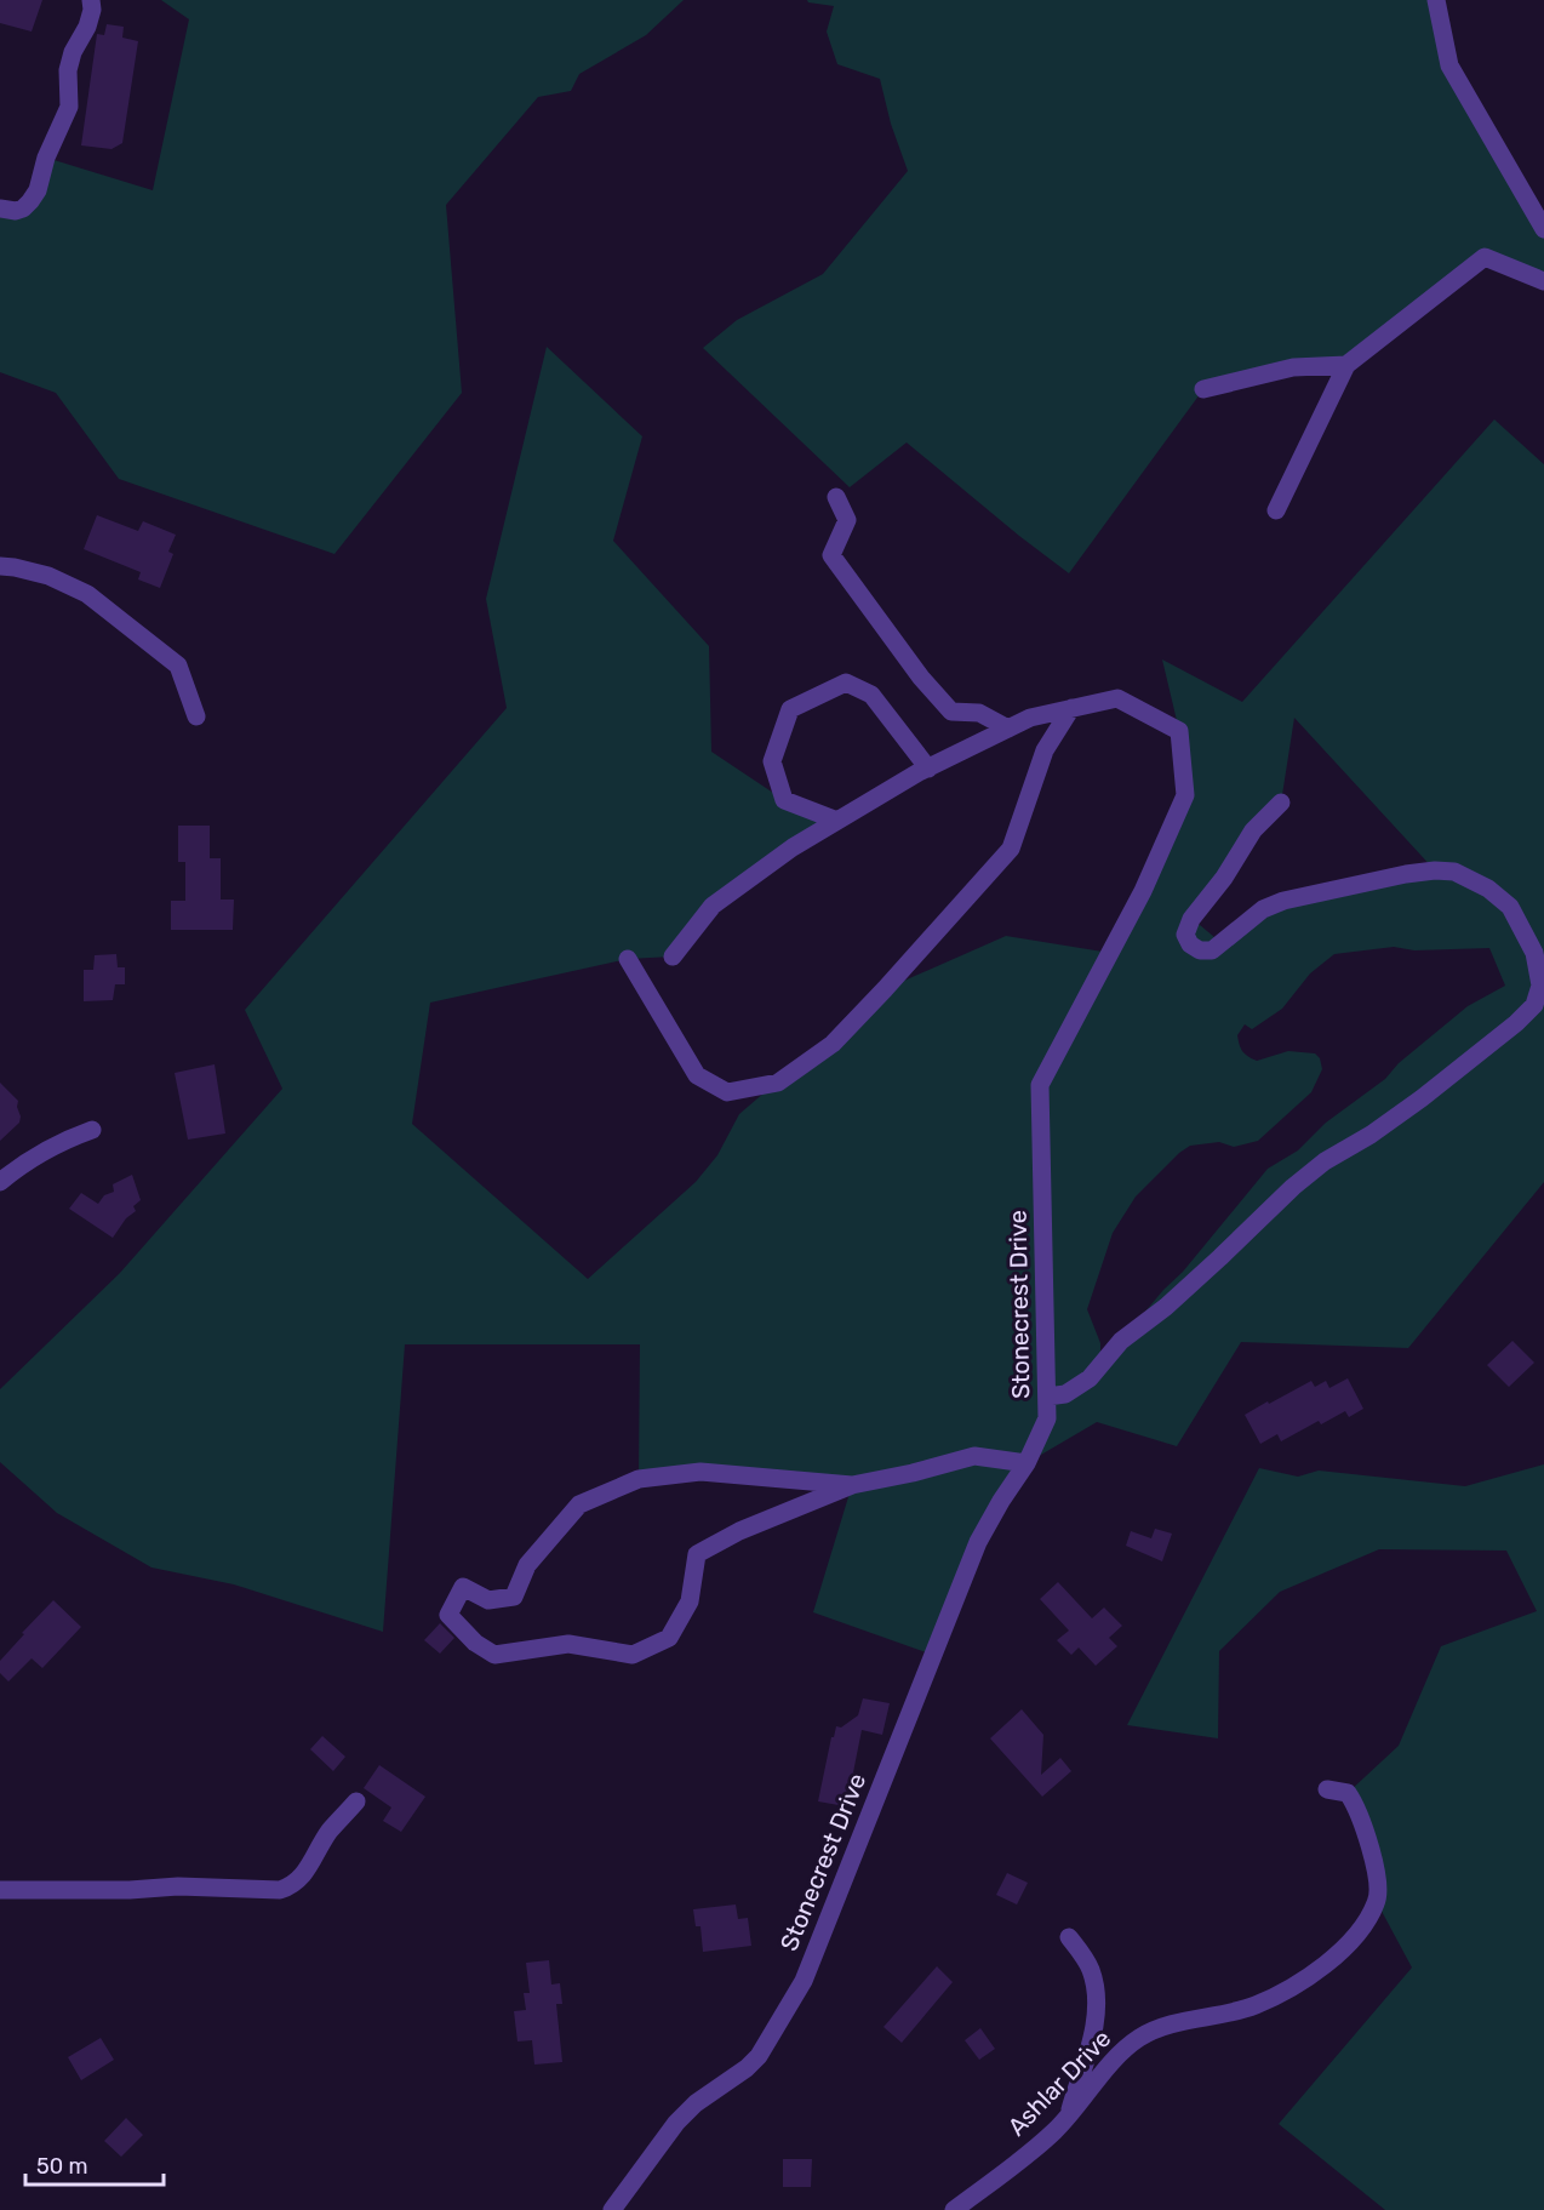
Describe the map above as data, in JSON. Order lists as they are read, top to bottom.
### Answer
{
  "streets": {
    "street": ["Stonecrest Drive", "Ashlar Drive"]
  },
  "scale_bar": "50 m"
}
